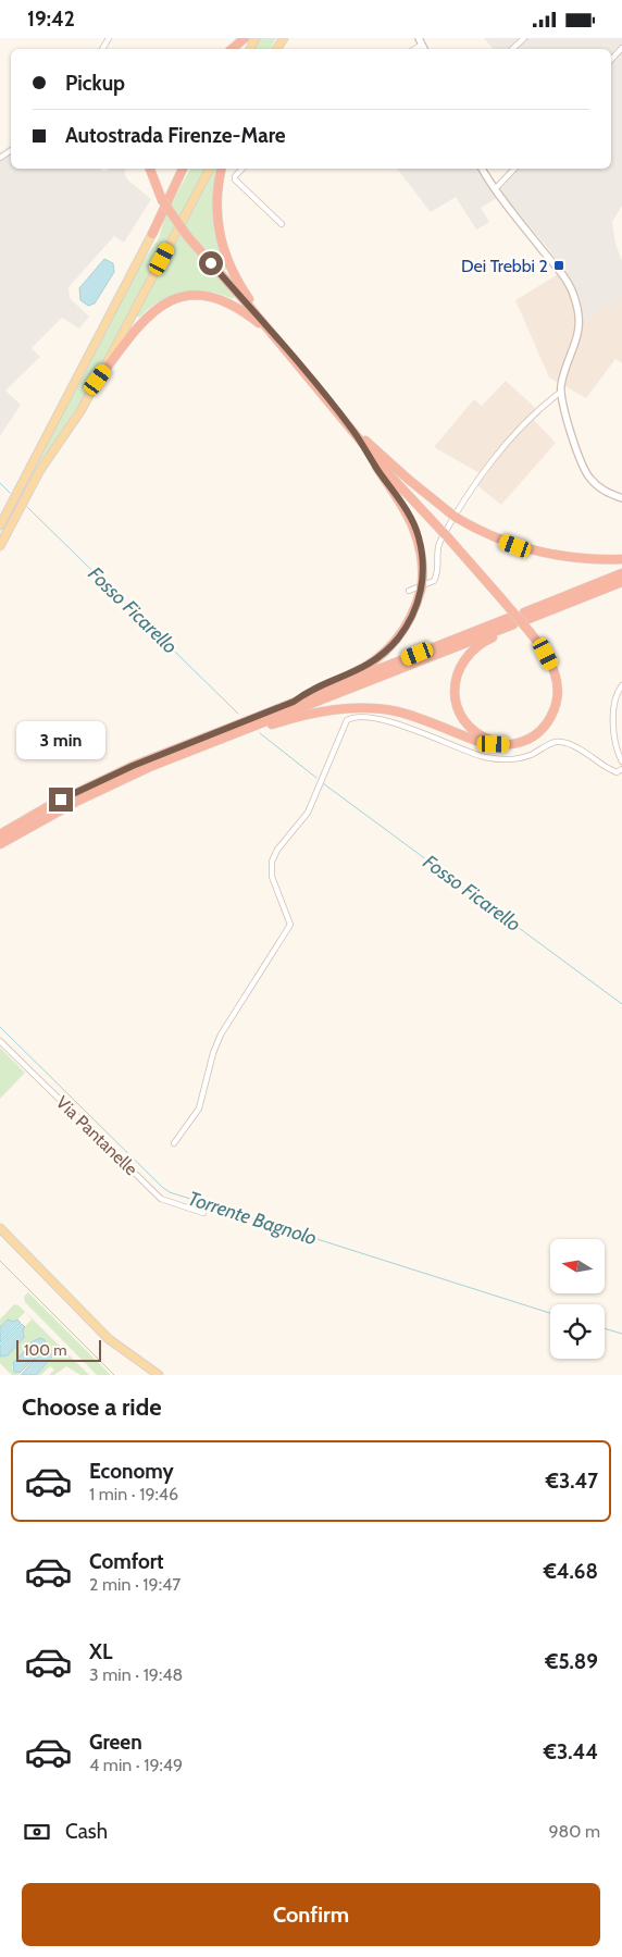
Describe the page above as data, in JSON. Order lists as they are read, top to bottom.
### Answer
{
  "streets": {
    "street": ["Via Pantanelle"]
  },
  "water": ["Fosso Ficarello", "Torrente Bagnolo"],
  "places": {
    "transit": ["Dei Trebbi 2"]
  },
  "scale_bar": "100 m",
  "north": "left",
  "page": {
    "status": "19:42",
    "banner": ["Pickup", "Autostrada Firenze-Mare"],
    "bubble": "3 min",
    "scale": "100 m",
    "heading": "Choose a ride",
    "list": [
      {
        "name": "Economy",
        "note": "1 min · 19:46",
        "value": "€3.47"
      },
      {
        "name": "Comfort",
        "note": "2 min · 19:47",
        "value": "€4.68"
      },
      {
        "name": "XL",
        "note": "3 min · 19:48",
        "value": "€5.89"
      },
      {
        "name": "Green",
        "note": "4 min · 19:49",
        "value": "€3.44"
      }
    ],
    "pay": ["Cash", "980 m"],
    "buttons": "Confirm"
  }
}
